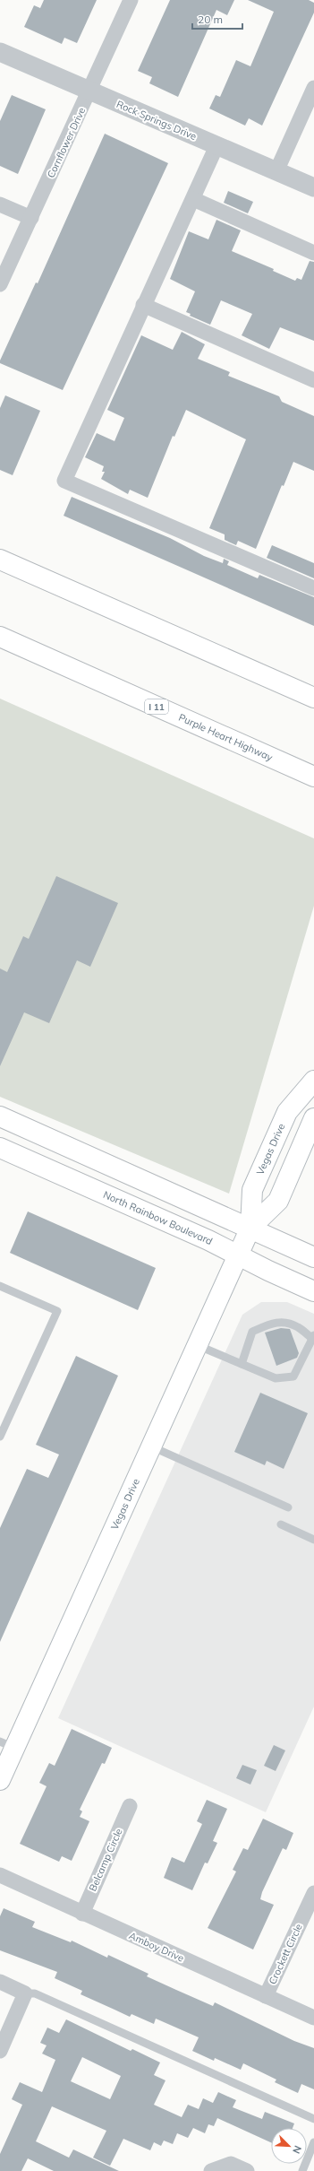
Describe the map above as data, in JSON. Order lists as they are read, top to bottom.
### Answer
{
  "streets": {
    "main road": [
      "I 11",
      "Purple Heart Highway",
      "Vegas Drive",
      "North Rainbow Boulevard"
    ],
    "street": [
      "Rock Springs Drive",
      "Cornflower Drive",
      "Belcamp Circle",
      "Amboy Drive",
      "Crockett Circle"
    ]
  },
  "crossings": [
    ["Rock Springs Drive", "Cornflower Drive"],
    ["Vegas Drive", "North Rainbow Boulevard"],
    ["Belcamp Circle", "Amboy Drive"],
    ["Amboy Drive", "Crockett Circle"]
  ],
  "scale_bar": "20 m",
  "north": "bottom right"
}
